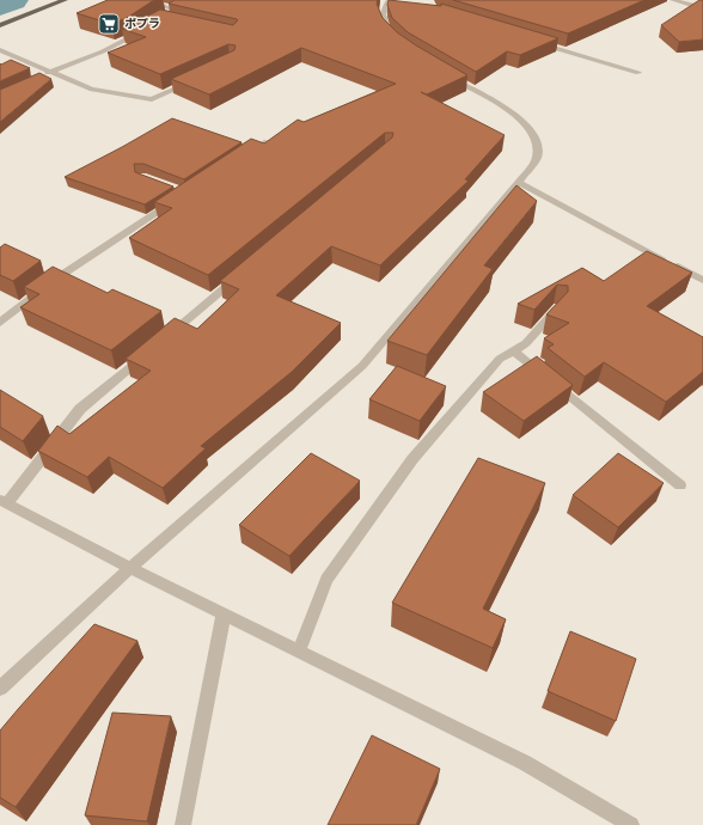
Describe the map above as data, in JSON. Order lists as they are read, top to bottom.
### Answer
{
  "places": {
    "supermarket": ["ポプラ"]
  }
}
